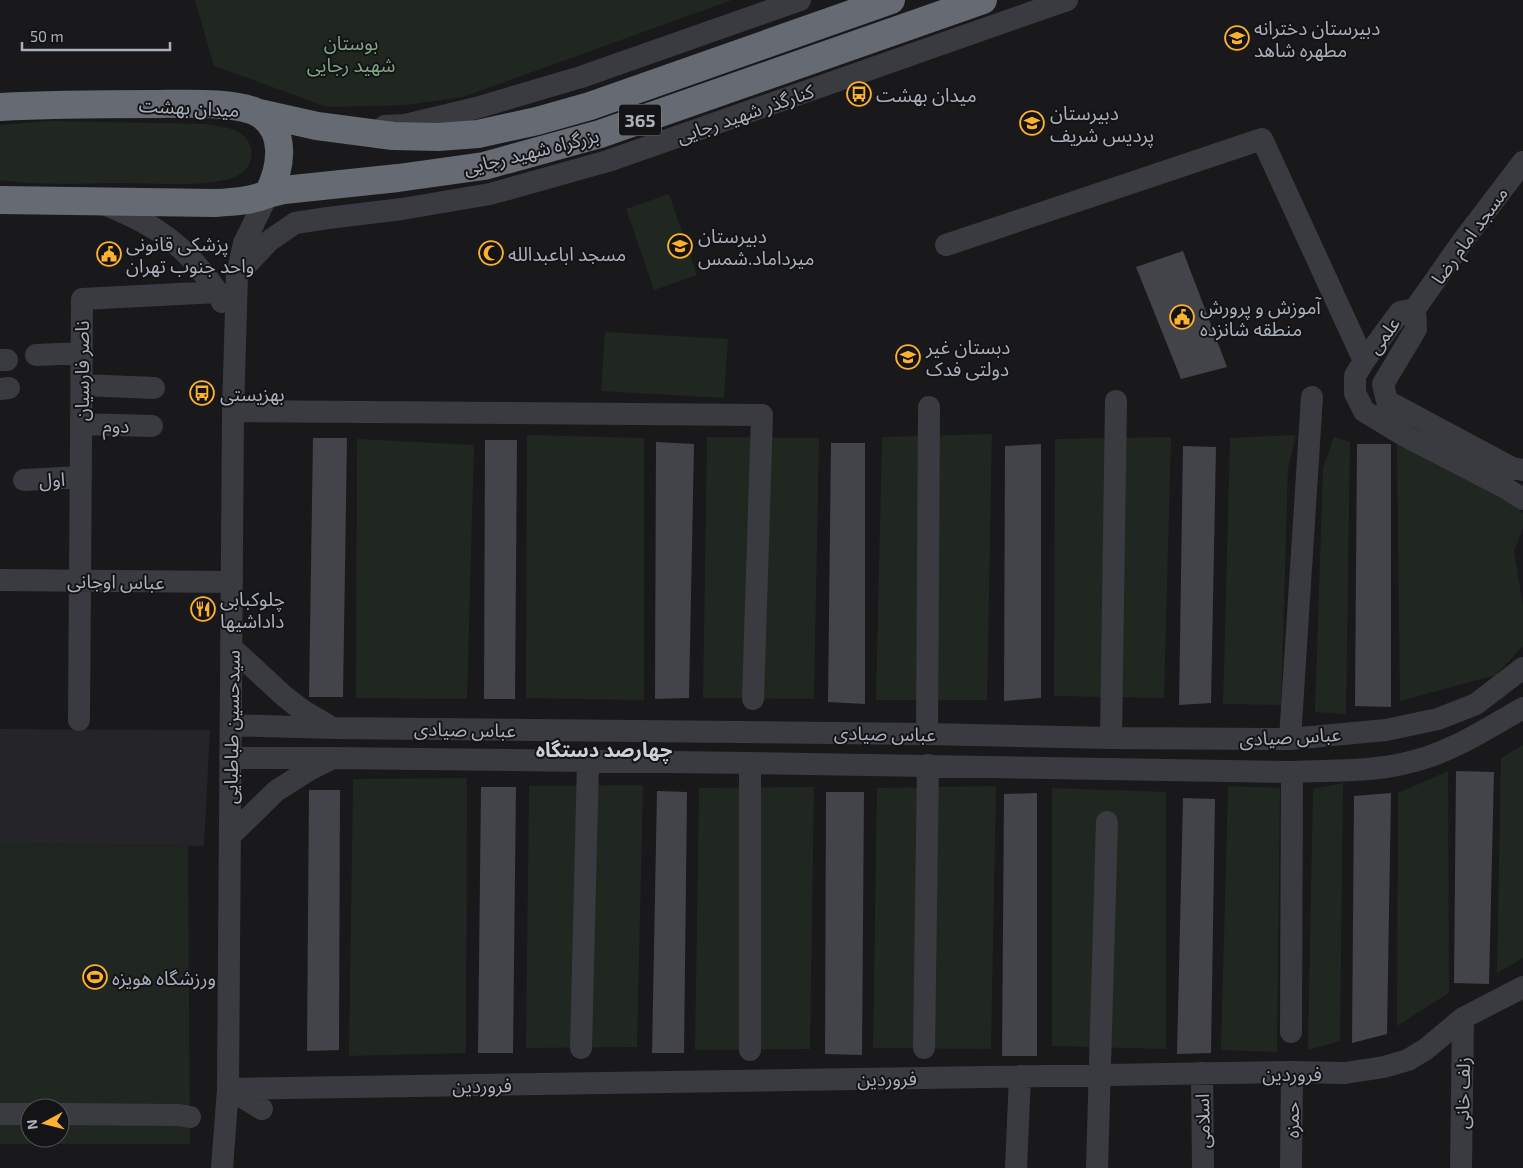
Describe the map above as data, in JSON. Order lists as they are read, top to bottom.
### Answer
{
  "streets": {
    "highway": ["میدان بهشت", "365", "بزرگراه شهید رجایی"],
    "street": [
      "کنارگذر شهید رجایی",
      "مسجد امام رضا",
      "علمی",
      "ناصر فارسیان",
      "دوم",
      "اول",
      "عباس اوجانی",
      "سیدحسین طباطبایی",
      "عباس صیادی",
      "فروردین",
      "زلف خانی",
      "حمزه",
      "اسلامی"
    ]
  },
  "crossings": [
    ["میدان بهشت", "365"],
    ["میدان بهشت", "بزرگراه شهید رجایی"],
    ["میدان بهشت", "سیدحسین طباطبایی"],
    ["کنارگذر شهید رجایی", "سیدحسین طباطبایی"],
    ["365", "بزرگراه شهید رجایی"],
    ["365", "سیدحسین طباطبایی"],
    ["بزرگراه شهید رجایی", "سیدحسین طباطبایی"],
    ["مسجد امام رضا", "علمی"],
    ["ناصر فارسیان", "دوم"],
    ["ناصر فارسیان", "اول"],
    ["ناصر فارسیان", "عباس اوجانی"],
    ["عباس اوجانی", "سیدحسین طباطبایی"],
    ["سیدحسین طباطبایی", "عباس صیادی"],
    ["سیدحسین طباطبایی", "فروردین"],
    ["فروردین", "زلف خانی"],
    ["فروردین", "حمزه"],
    ["فروردین", "اسلامی"]
  ],
  "districts": ["چهارصد دستگاه"],
  "parks": ["بوستان شهید رجایی"],
  "places": {
    "school or university": [
      "دبیرستان دخترانه مطهره شاهد",
      "دبیرستان پردیس شریف",
      "دبیرستان میرداماد.شمس",
      "دبستان غیر دولتی فدک"
    ],
    "bus stop": ["میدان بهشت", "بهزیستی"],
    "mosque": ["مسجد اباعبدالله"],
    "public building": ["پزشکی قانونی واحد جنوب تهران", "آموزش و پرورش منطقه شانزده"],
    "restaurant": ["چلوکبابی داداشیها"],
    "sports": ["ورزشگاه هویزه"]
  },
  "scale_bar": "50 m",
  "north": "left"
}
